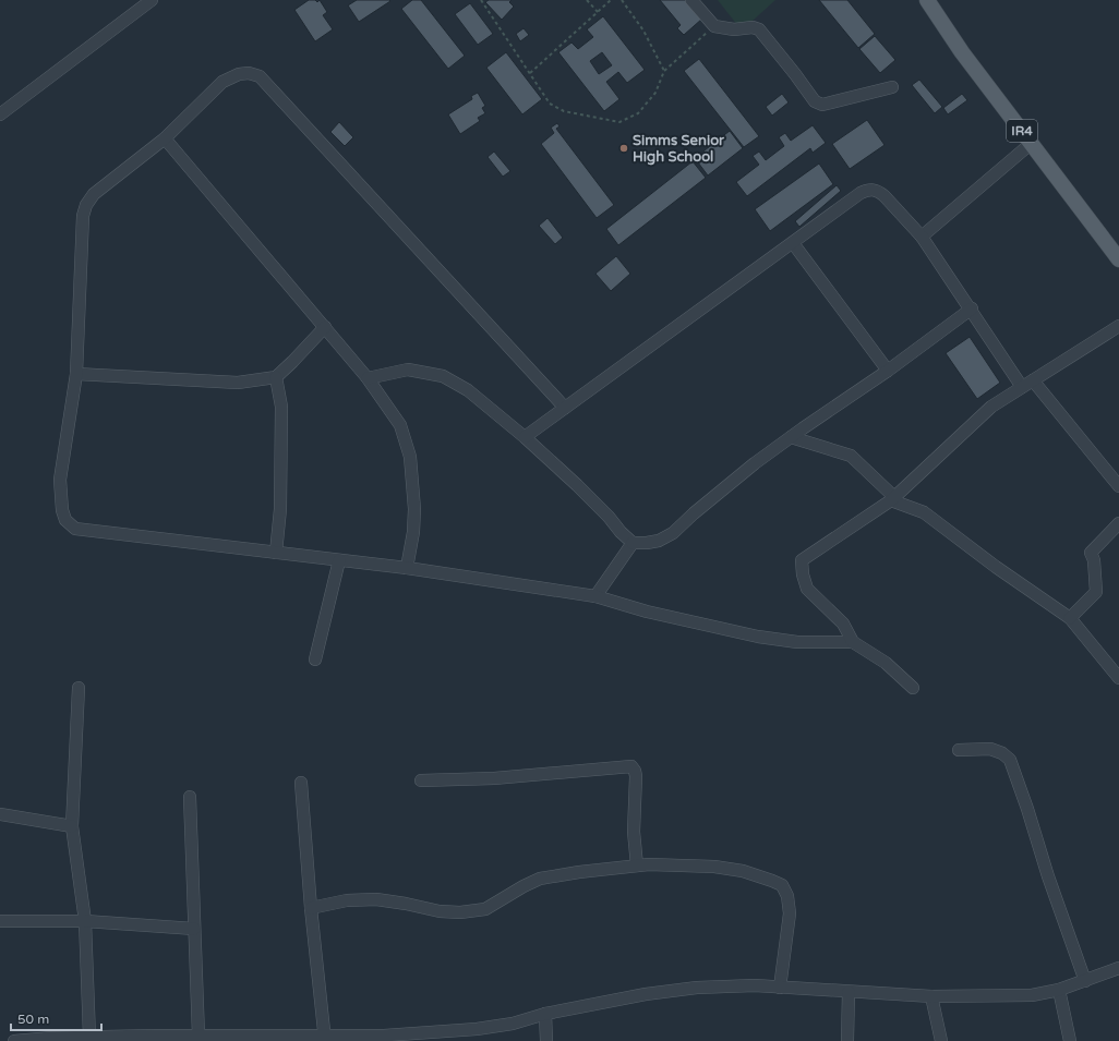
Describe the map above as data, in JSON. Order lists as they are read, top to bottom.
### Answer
{
  "streets": {
    "main road": ["IR4"]
  },
  "places": ["Simms Senior High School"],
  "scale_bar": "50 m"
}
